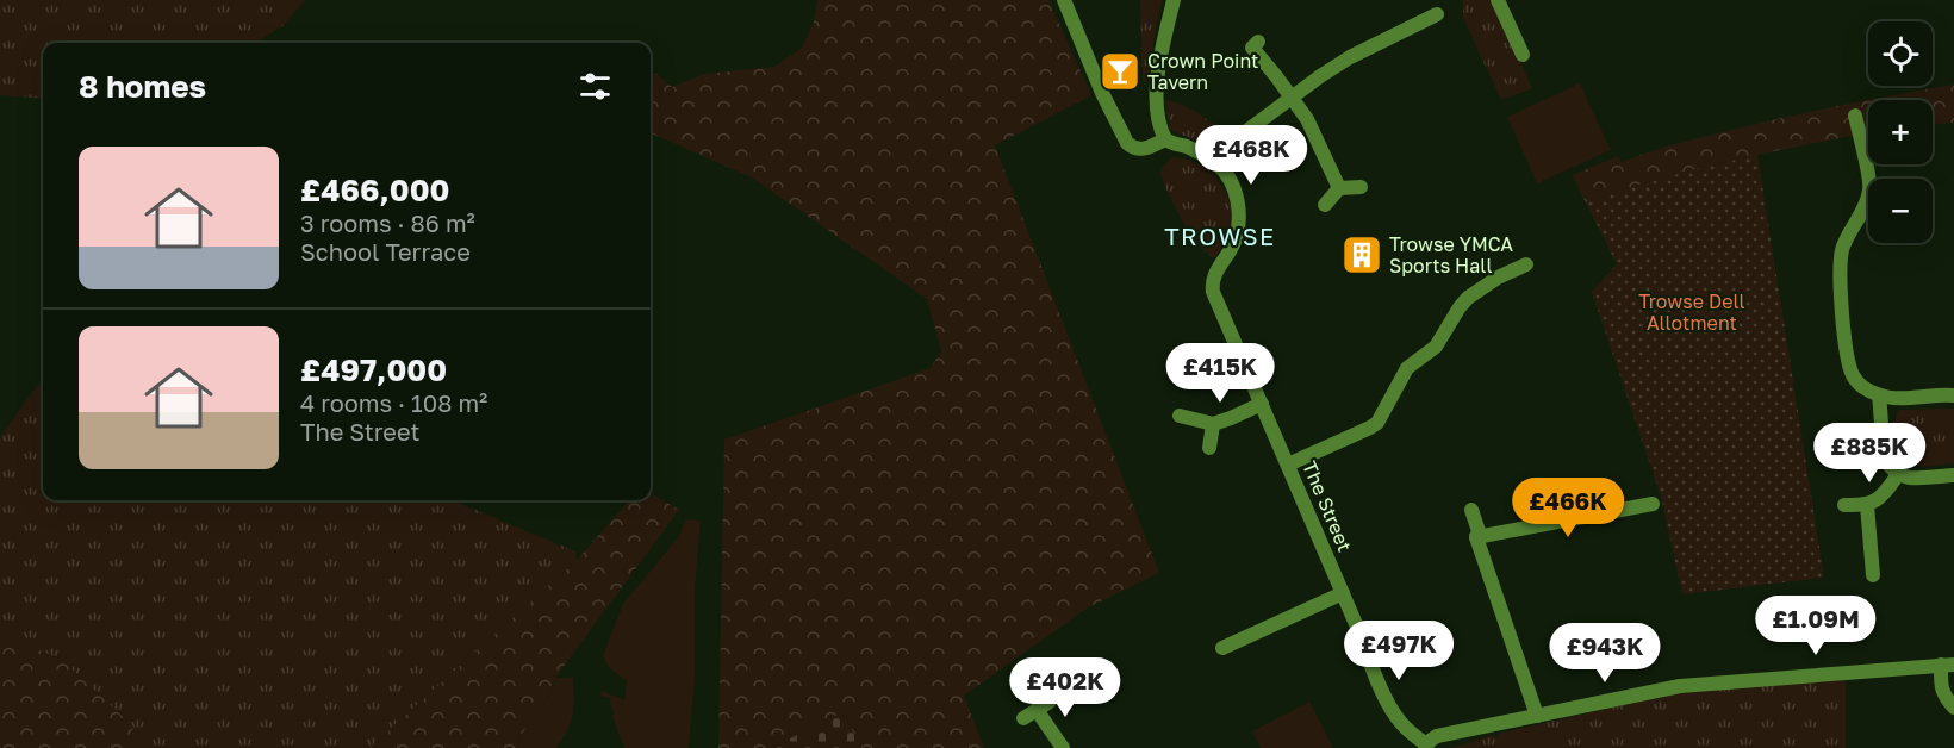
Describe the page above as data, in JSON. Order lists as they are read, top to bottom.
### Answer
{
  "streets": {
    "street": ["The Street"]
  },
  "districts": ["TROWSE"],
  "parks": ["Trowse Dell Allotment"],
  "places": {
    "bar": ["Crown Point Tavern"],
    "building": ["Trowse YMCA Sports Hall"]
  },
  "page": {
    "map_buttons": ["+", "−"],
    "heading": "8 homes",
    "price": [
      "£468K",
      "£415K",
      "£885K",
      "£466K",
      "£1.09M",
      "£497K",
      "£943K",
      "£402K"
    ],
    "list": [
      {
        "name": "£466,000",
        "note": "3 rooms · 86 m² · School Terrace"
      },
      {
        "name": "£497,000",
        "note": "4 rooms · 108 m² · The Street"
      }
    ]
  }
}
